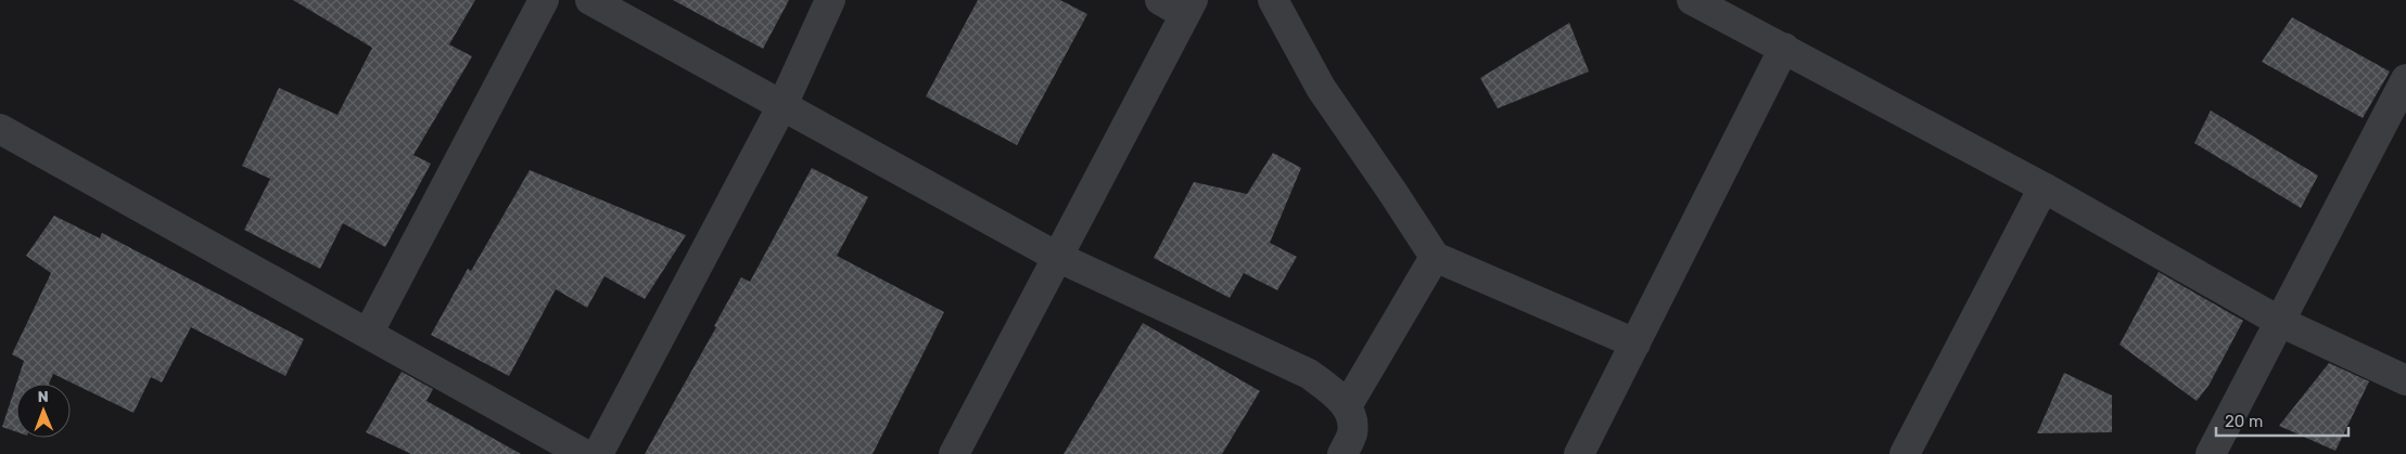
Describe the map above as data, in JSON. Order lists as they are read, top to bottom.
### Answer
{
  "scale_bar": "20 m",
  "north": "top"
}
